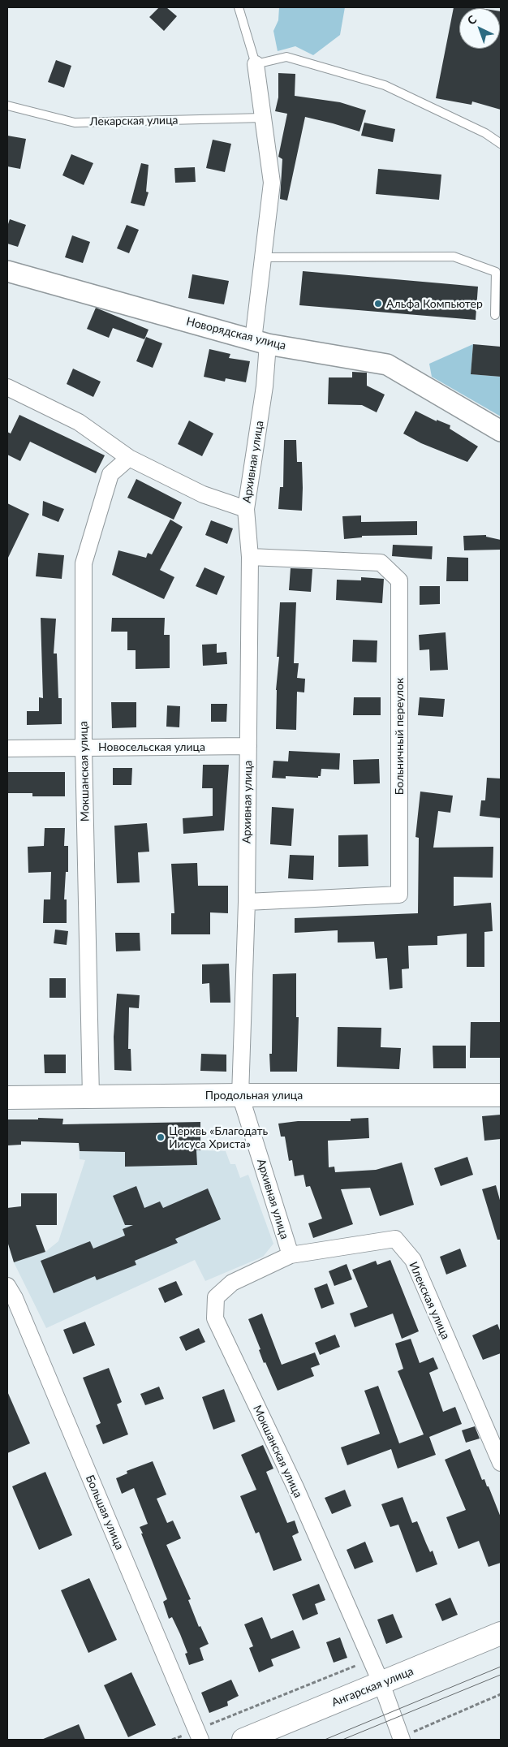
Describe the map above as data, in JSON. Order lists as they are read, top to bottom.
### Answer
{
  "streets": {
    "main road": ["Продольная улица", "Ангарская улица"],
    "street": [
      "Новорядская улица",
      "Архивная улица",
      "Больничный переулок",
      "Новосельская улица",
      "Мокшанская улица",
      "Илекская улица",
      "Большая улица"
    ],
    "lane": ["Лекарская улица"]
  },
  "crossings": [
    ["Лекарская улица", "Архивная улица"],
    ["Новорядская улица", "Архивная улица"],
    ["Архивная улица", "Больничный переулок"],
    ["Архивная улица", "Новосельская улица"],
    ["Архивная улица", "Мокшанская улица"],
    ["Архивная улица", "Продольная улица"],
    ["Архивная улица", "Илекская улица"],
    ["Новосельская улица", "Мокшанская улица"],
    ["Мокшанская улица", "Продольная улица"],
    ["Мокшанская улица", "Илекская улица"],
    ["Мокшанская улица", "Ангарская улица"]
  ],
  "places": ["Альфа Компьютер", "Церквь «Благодать Иисуса Христа»"],
  "north": "top left"
}
